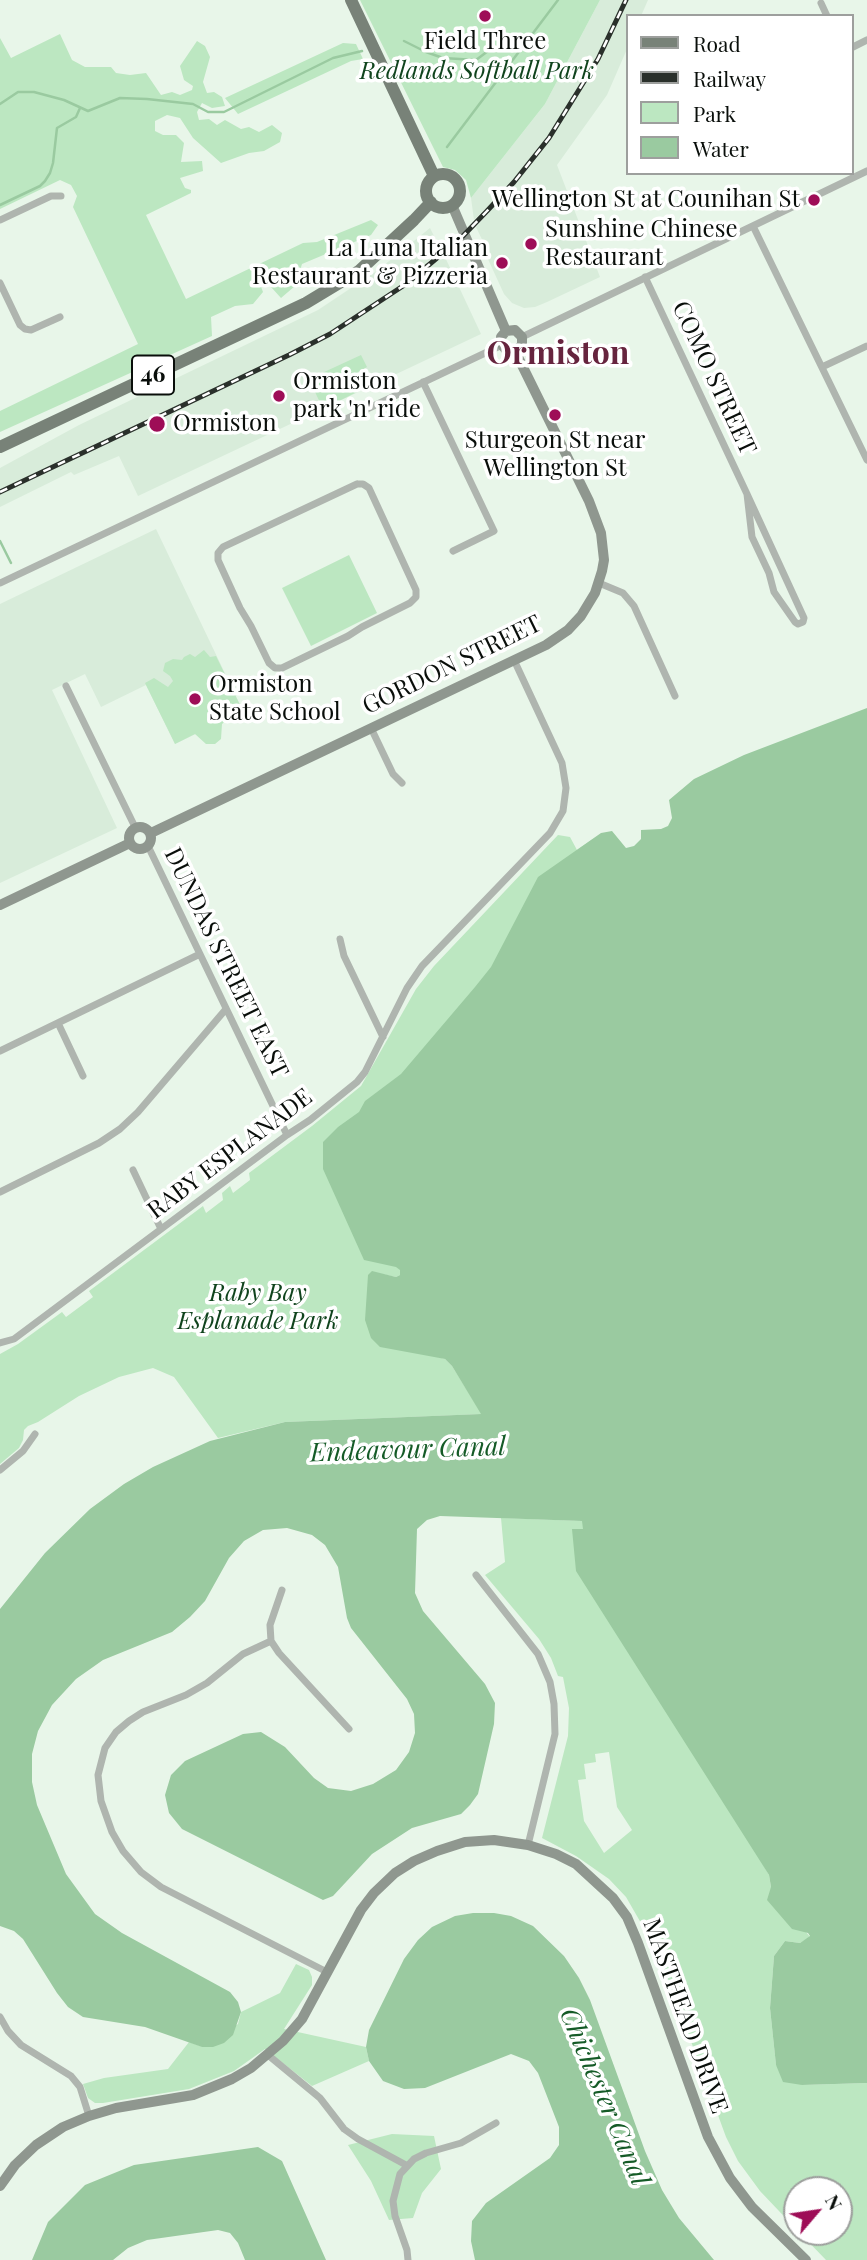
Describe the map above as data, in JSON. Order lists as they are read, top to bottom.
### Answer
{
  "streets": {
    "main road": ["46"],
    "street": [
      "COMO STREET",
      "GORDON STREET",
      "DUNDAS STREET EAST",
      "RABY ESPLANADE",
      "MASTHEAD DRIVE"
    ]
  },
  "crossings": [
    ["GORDON STREET", "DUNDAS STREET EAST"],
    ["GORDON STREET", "RABY ESPLANADE"],
    ["DUNDAS STREET EAST", "RABY ESPLANADE"]
  ],
  "districts": ["Ormiston"],
  "water": ["Endeavour Canal", "Chichester Canal"],
  "parks": ["Redlands Softball Park", "Raby Bay Esplanade Park"],
  "places": [
    "Field Three",
    "Wellington St at Counihan St",
    "Sunshine Chinese Restaurant",
    "La Luna Italian Restaurant & Pizzeria",
    "Ormiston park 'n' ride",
    "Sturgeon St near Wellington St",
    "Ormiston",
    "Ormiston State School"
  ],
  "legend": [
    "Road",
    "Railway",
    "Park",
    "Water"
  ],
  "north": "top right"
}
